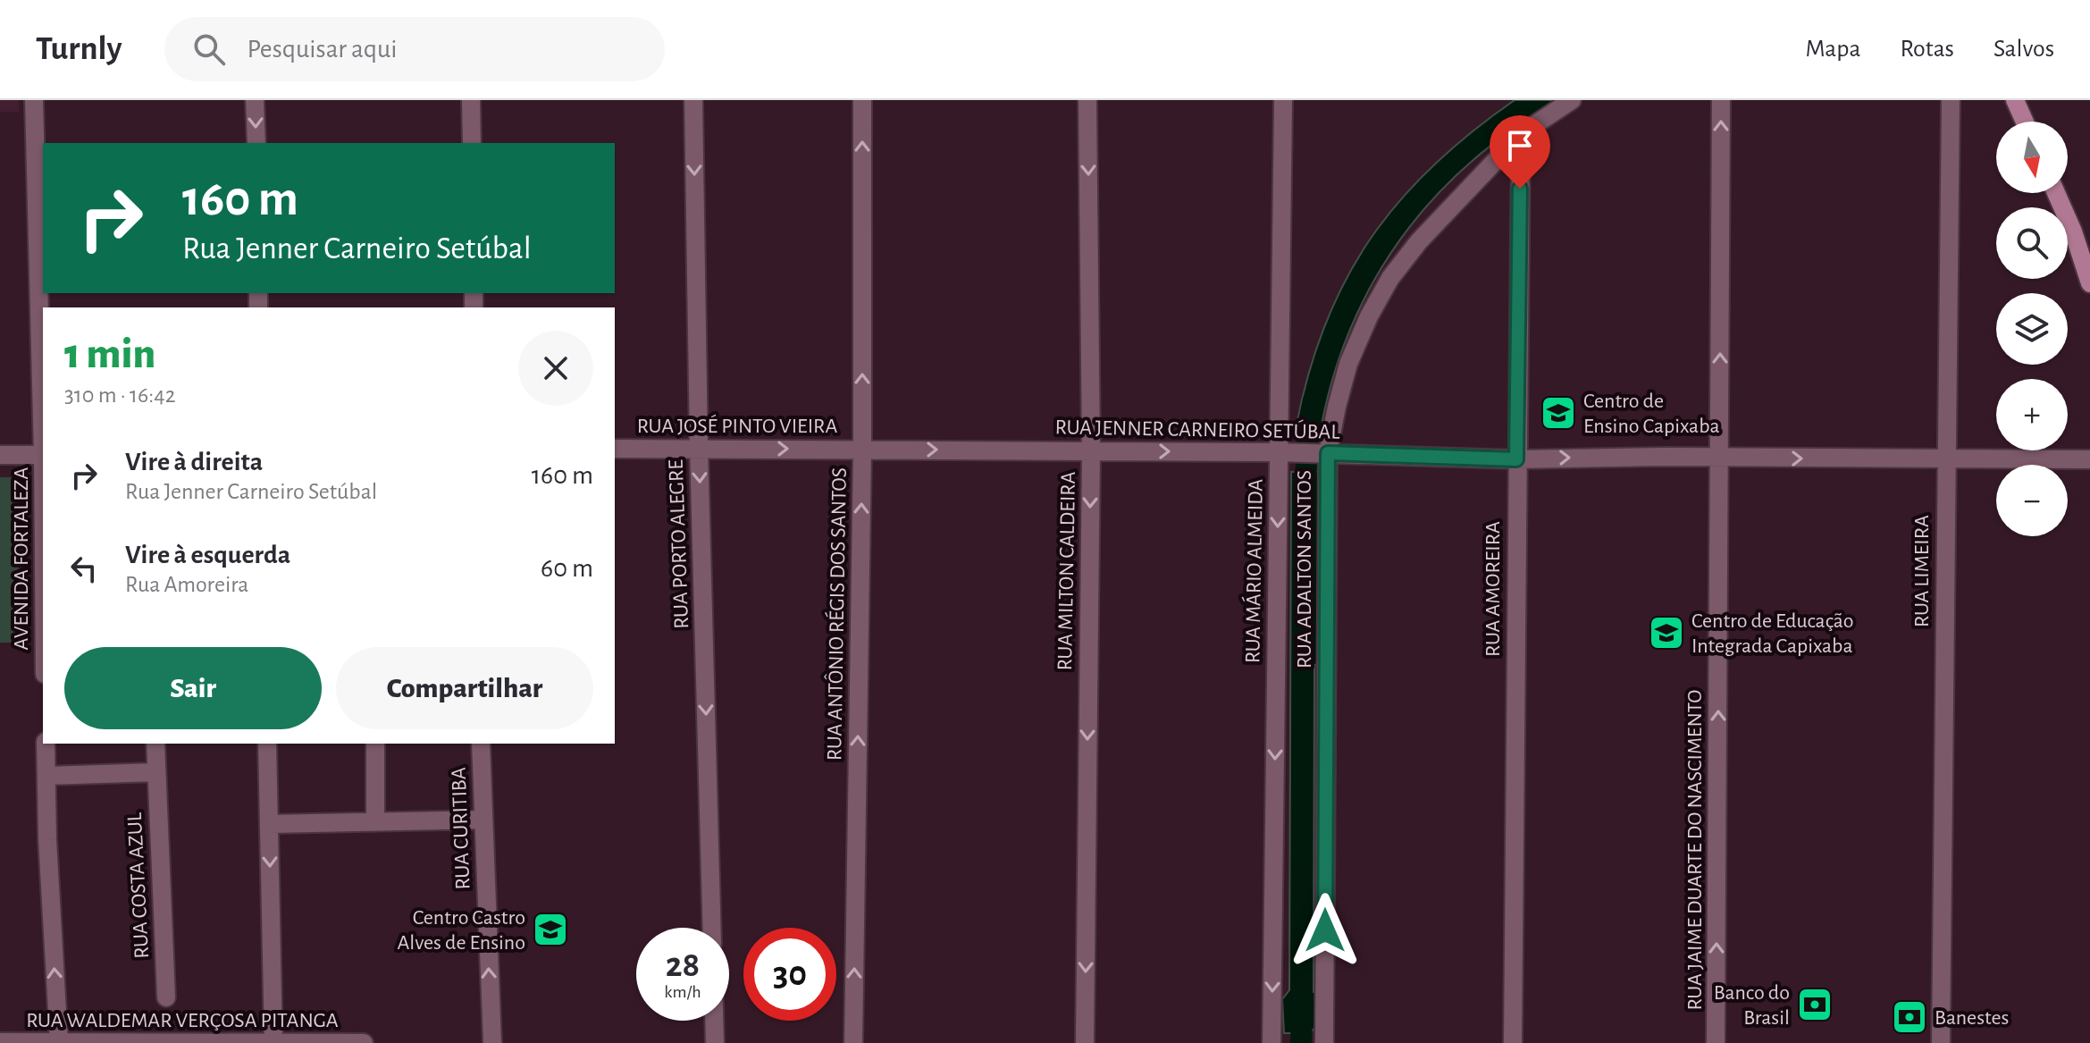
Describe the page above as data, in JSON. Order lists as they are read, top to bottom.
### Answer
{
  "streets": {
    "street": [
      "RUA JOSÉ PINTO VIEIRA",
      "RUA JENNER CARNEIRO SETÚBAL",
      "RUA PORTO ALEGRE",
      "AVENIDA FORTALEZA",
      "RUA ADALTON SANTOS",
      "RUA MILTON CALDEIRA",
      "RUA MÁRIO ALMEIDA",
      "RUA LIMEIRA",
      "RUA AMOREIRA",
      "RUA ANTÔNIO RÉGIS DOS SANTOS",
      "RUA CURITIBA",
      "RUA JAIME DUARTE DO NASCIMENTO",
      "RUA COSTA AZUL",
      "RUA WALDEMAR VERÇOSA PITANGA"
    ]
  },
  "crossings": [
    ["RUA JOSÉ PINTO VIEIRA", "RUA JENNER CARNEIRO SETÚBAL"],
    ["RUA JOSÉ PINTO VIEIRA", "RUA PORTO ALEGRE"],
    ["RUA JOSÉ PINTO VIEIRA", "RUA ANTÔNIO RÉGIS DOS SANTOS"],
    ["RUA JENNER CARNEIRO SETÚBAL", "RUA ADALTON SANTOS"],
    ["RUA JENNER CARNEIRO SETÚBAL", "RUA MILTON CALDEIRA"],
    ["RUA JENNER CARNEIRO SETÚBAL", "RUA MÁRIO ALMEIDA"],
    ["RUA JENNER CARNEIRO SETÚBAL", "RUA LIMEIRA"],
    ["RUA JENNER CARNEIRO SETÚBAL", "RUA AMOREIRA"],
    ["RUA JENNER CARNEIRO SETÚBAL", "RUA ANTÔNIO RÉGIS DOS SANTOS"],
    ["RUA JENNER CARNEIRO SETÚBAL", "RUA JAIME DUARTE DO NASCIMENTO"],
    ["RUA ADALTON SANTOS", "RUA AMOREIRA"]
  ],
  "one_way": [
    "RUA JOSÉ PINTO VIEIRA",
    "RUA JENNER CARNEIRO SETÚBAL",
    "RUA PORTO ALEGRE",
    "RUA MILTON CALDEIRA",
    "RUA MÁRIO ALMEIDA",
    "RUA ANTÔNIO RÉGIS DOS SANTOS",
    "RUA CURITIBA",
    "RUA JAIME DUARTE DO NASCIMENTO"
  ],
  "places": {
    "school or university": ["Centro de Ensino Capixaba", "Centro de Educação Integrada Capixaba", "Centro Castro Alves de Ensino"],
    "bank": ["Banco do Brasil", "Banestes"]
  },
  "north": "bottom",
  "page": {
    "header": "Turnly",
    "search": "Pesquisar aqui",
    "nav": ["Mapa", "Rotas", "Salvos"],
    "map_buttons": ["+", "−"],
    "turn": ["160 m", "Rua Jenner Carneiro Setúbal"],
    "heading": ["1 min", "310 m · 16:42"],
    "list": [
      {
        "name": "Vire à direita",
        "note": "Rua Jenner Carneiro Setúbal",
        "value": "160 m"
      },
      {
        "name": "Vire à esquerda",
        "note": "Rua Amoreira",
        "value": "60 m"
      }
    ],
    "buttons": ["Sair", "Compartilhar"],
    "speed": "28 km/h",
    "limit": "30"
  }
}
